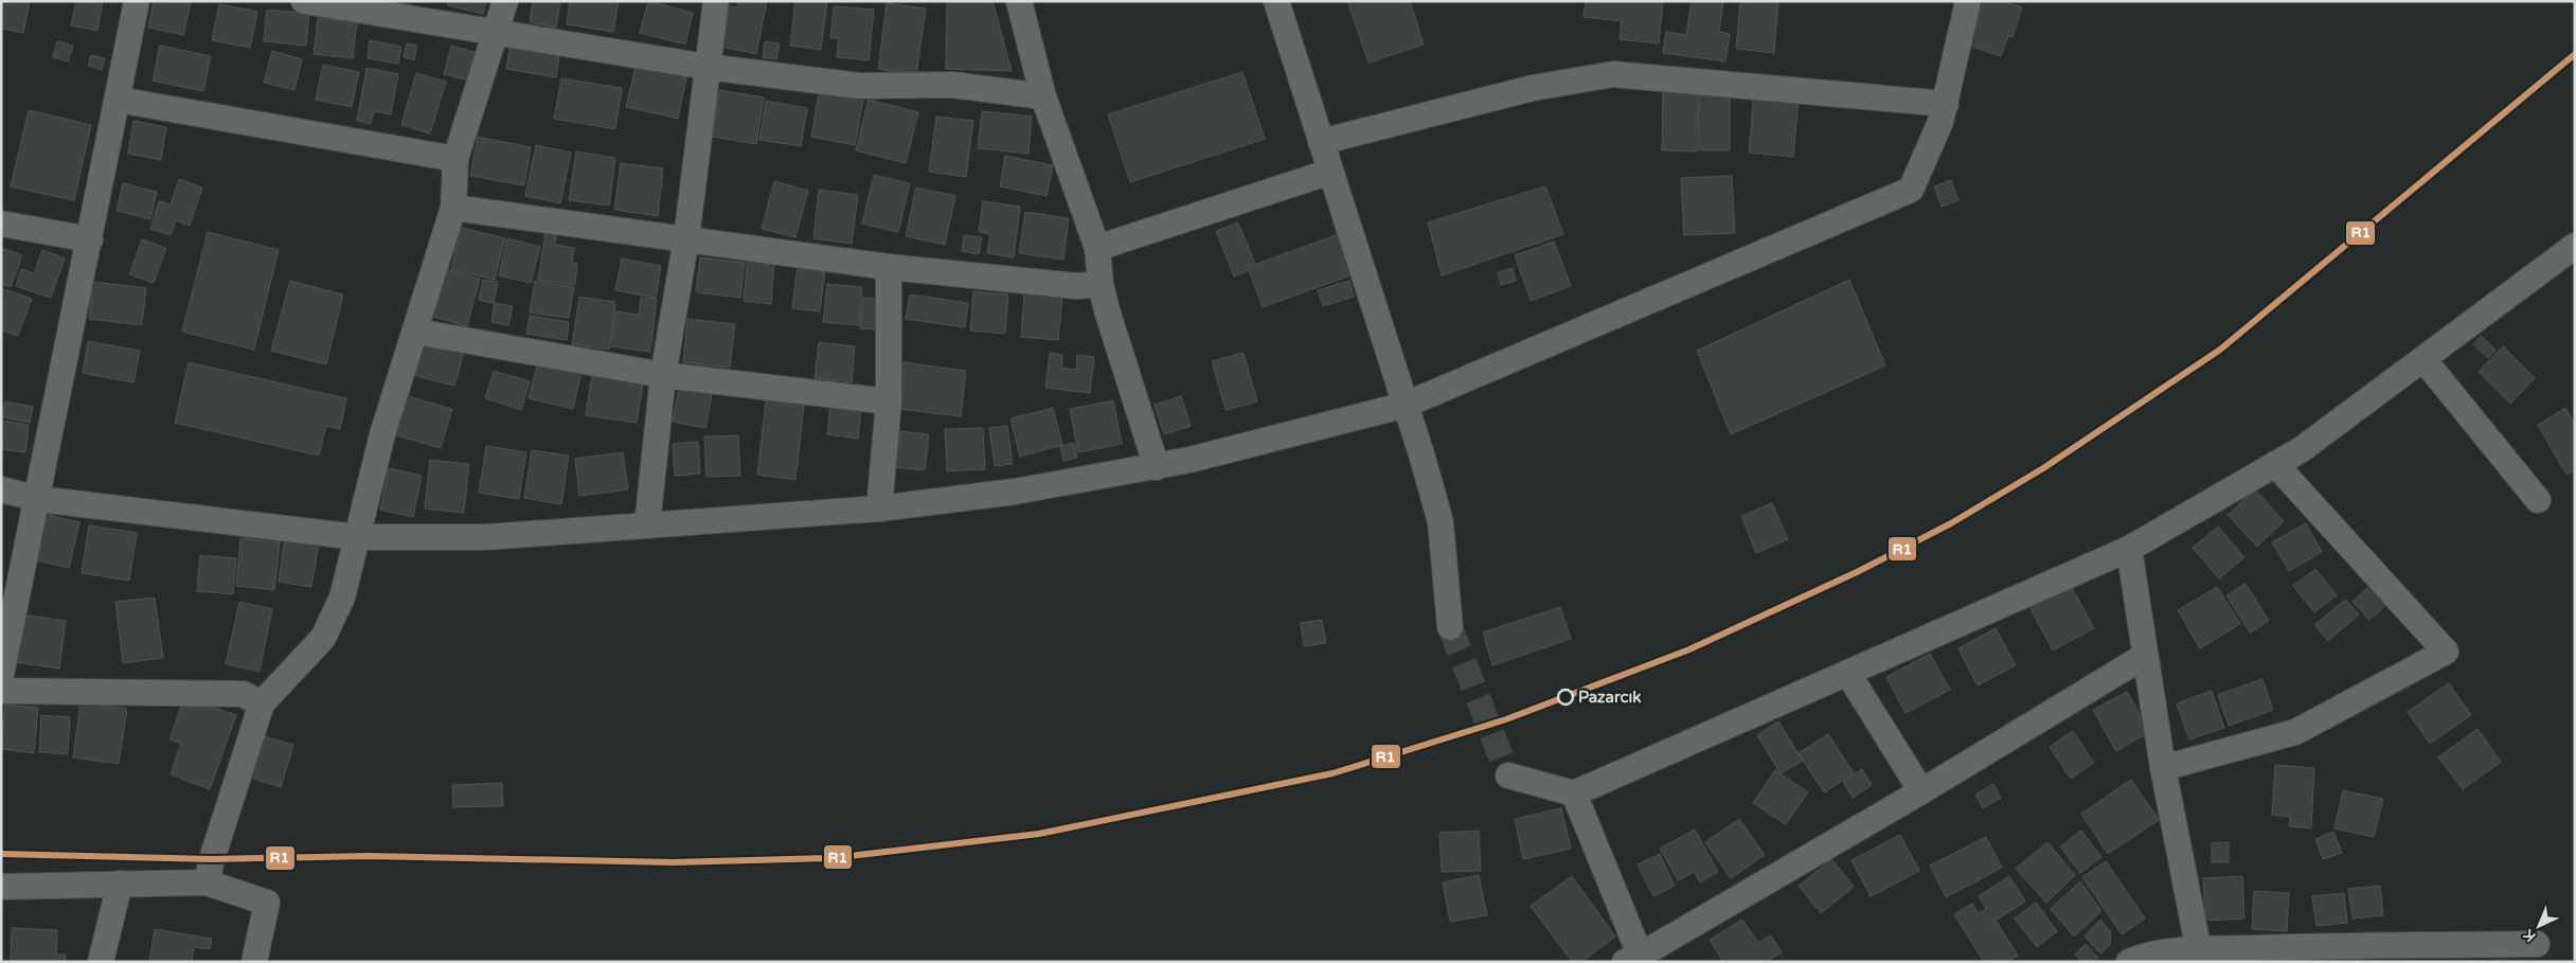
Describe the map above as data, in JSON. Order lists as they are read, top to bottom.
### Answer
{
  "places": ["Pazarcık"],
  "lines": ["transit line R1"],
  "north": "bottom left"
}
